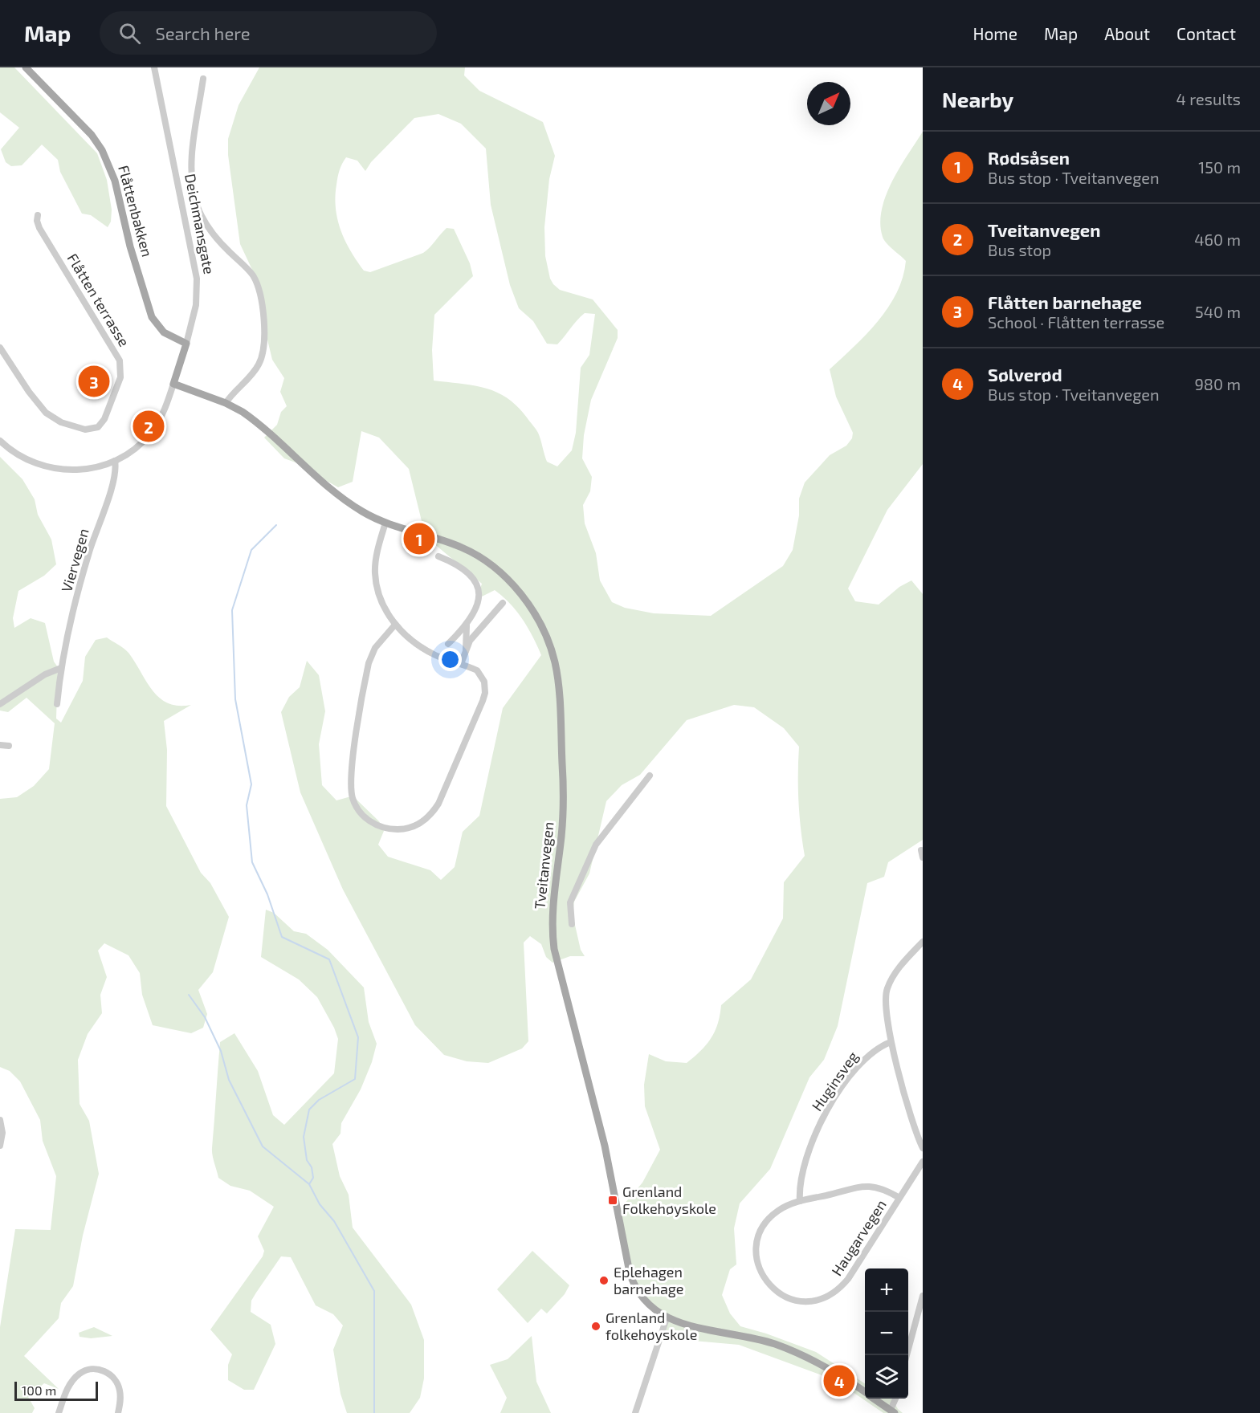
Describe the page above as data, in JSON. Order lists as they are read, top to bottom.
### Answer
{
  "streets": {
    "main road": ["Flåttenbakken", "Deichmansgate", "Tveitanvegen"],
    "street": [
      "Flåtten terrasse",
      "Viervegen",
      "Huginsveg",
      "Haugarvegen"
    ]
  },
  "crossings": [
    ["Flåttenbakken", "Deichmansgate"],
    ["Deichmansgate", "Tveitanvegen"],
    ["Huginsveg", "Haugarvegen"]
  ],
  "places": {
    "transit": ["Grenland Folkehøyskole"],
    "other": ["Eplehagen barnehage", "Grenland folkehøyskole"]
  },
  "scale_bar": "100 m",
  "north": "top right",
  "page": {
    "header": "Map",
    "search": "Search here",
    "nav": [
      "Home",
      "Map",
      "About",
      "Contact"
    ],
    "heading": ["Nearby", "4 results"],
    "list": [
      {
        "mark": "1",
        "name": "Rødsåsen",
        "note": "Bus stop · Tveitanvegen",
        "value": "150 m"
      },
      {
        "mark": "2",
        "name": "Tveitanvegen",
        "note": "Bus stop",
        "value": "460 m"
      },
      {
        "mark": "3",
        "name": "Flåtten barnehage",
        "note": "School · Flåtten terrasse",
        "value": "540 m"
      },
      {
        "mark": "4",
        "name": "Sølverød",
        "note": "Bus stop · Tveitanvegen",
        "value": "980 m"
      }
    ],
    "pins": [
      "3",
      "2",
      "1",
      "4"
    ],
    "map_buttons": ["+", "−"],
    "scale": "100 m"
  }
}
